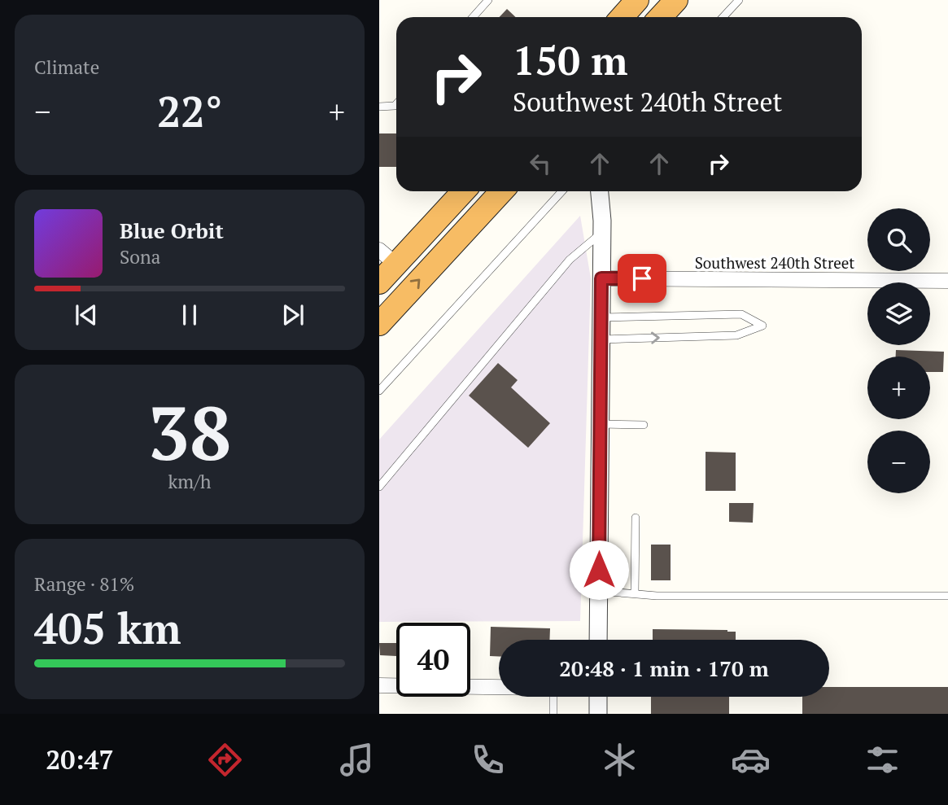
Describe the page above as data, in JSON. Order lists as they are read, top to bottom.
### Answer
{
  "streets": {
    "street": ["Southwest 240th Street"]
  },
  "page": {
    "tile": [
      "Climate",
      ["38", "km/h"],
      ["Range · 81%", "405 km"]
    ],
    "turn": ["150 m", "Southwest 240th Street"],
    "heat": ["−", "22°", "+"],
    "map_buttons": ["+", "−"],
    "song": ["Blue Orbit", "Sona"],
    "limit": "40",
    "trip": "20:48 · 1 min · 170 m",
    "tabs": "20:47"
  }
}
